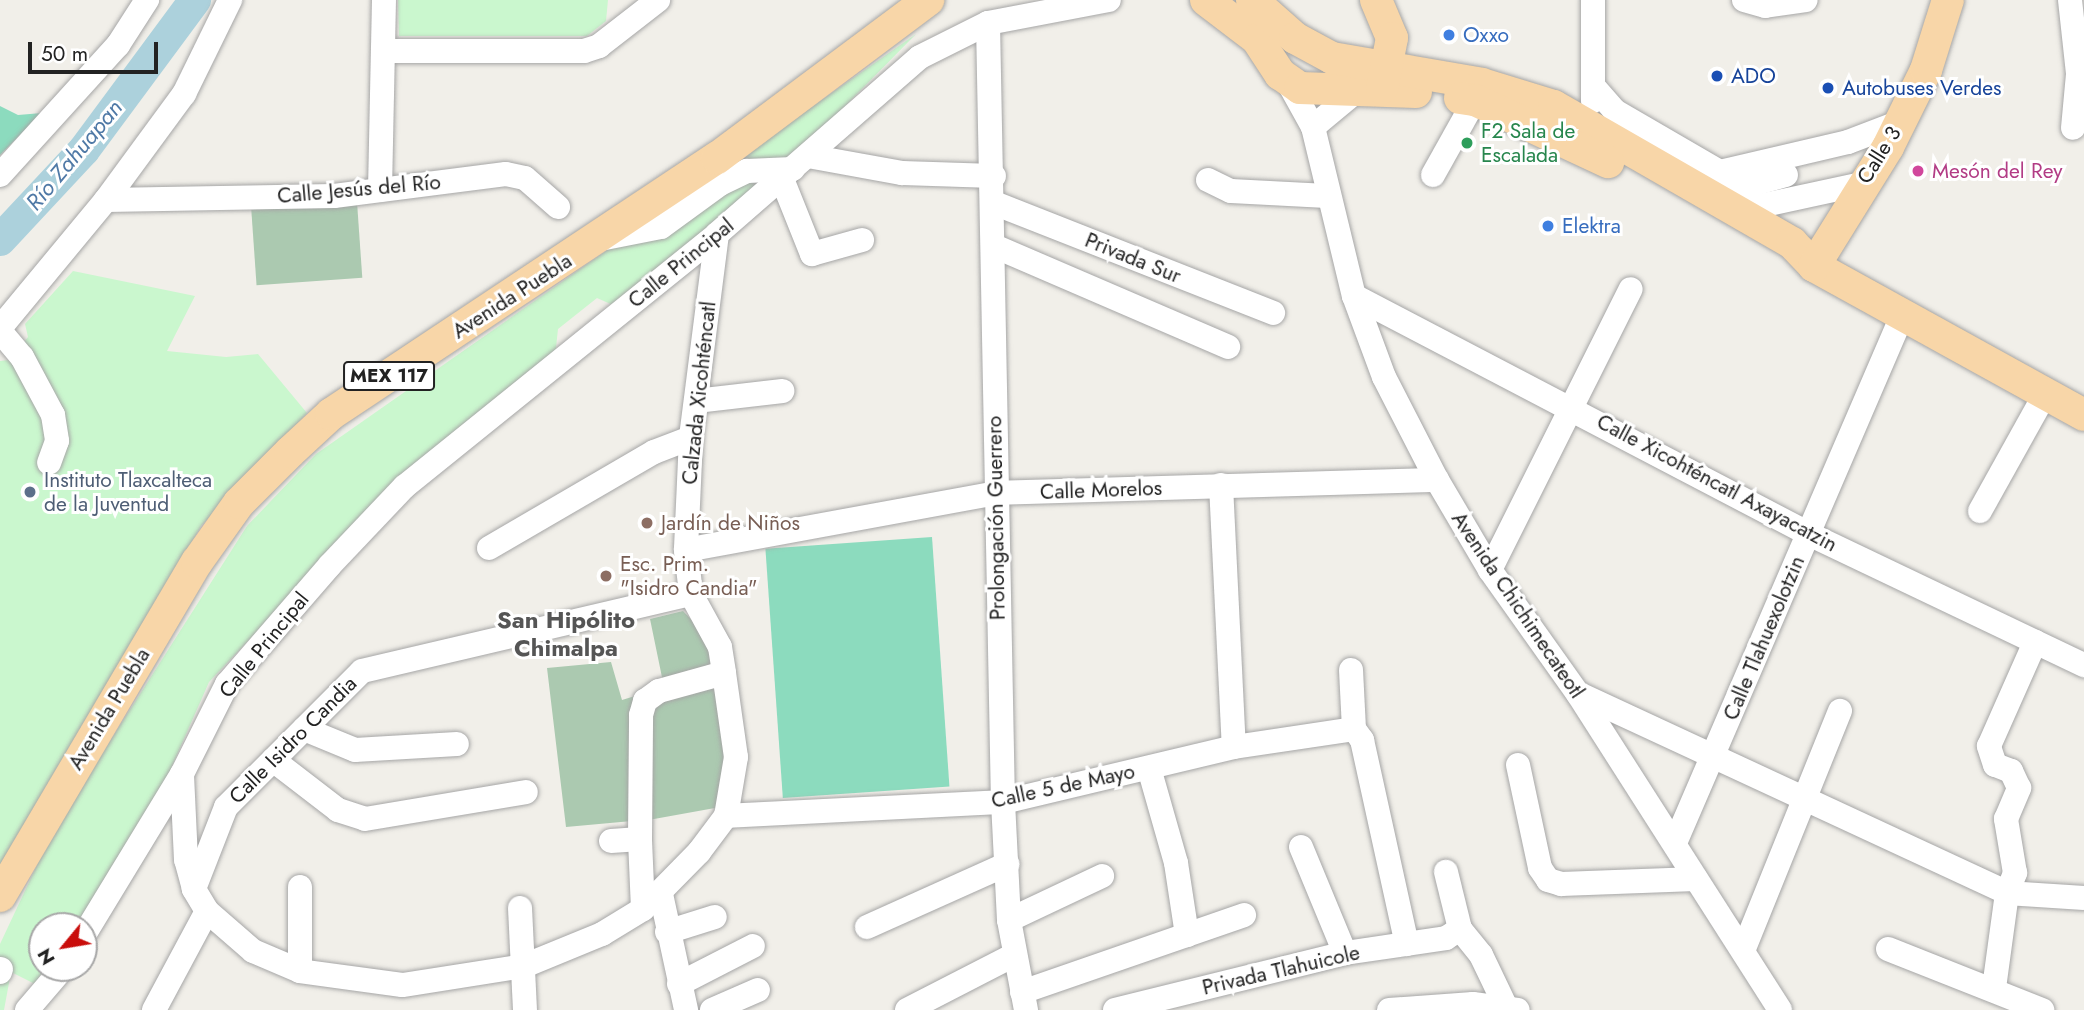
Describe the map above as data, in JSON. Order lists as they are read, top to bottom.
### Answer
{
  "streets": {
    "main road": ["Calle 3", "Avenida Puebla", "MEX 117"],
    "street": [
      "Calle Jesús del Río",
      "Privada Sur",
      "Calle Principal",
      "Calzada Xicohténcatl",
      "Calle Xicohténcatl Axayacatzin",
      "Calle Morelos",
      "Prolongación Guerrero",
      "Avenida Chichimecateotl",
      "Calle Tlahuexolotzin",
      "Calle Isidro Candia",
      "Calle 5 de Mayo",
      "Privada Tlahuicole"
    ]
  },
  "crossings": [
    ["Privada Sur", "Prolongación Guerrero"],
    ["Calle Principal", "Calzada Xicohténcatl"],
    ["Calle Principal", "Prolongación Guerrero"],
    ["Calle Principal", "Calle Isidro Candia"],
    ["Calle Principal", "Calle 5 de Mayo"],
    ["Calzada Xicohténcatl", "Calle Morelos"],
    ["Calzada Xicohténcatl", "Calle Isidro Candia"],
    ["Calle Xicohténcatl Axayacatzin", "Avenida Chichimecateotl"],
    ["Calle Xicohténcatl Axayacatzin", "Calle Tlahuexolotzin"],
    ["Calle Morelos", "Prolongación Guerrero"],
    ["Calle Morelos", "Avenida Chichimecateotl"],
    ["Prolongación Guerrero", "Calle 5 de Mayo"],
    ["Avenida Chichimecateotl", "Calle Tlahuexolotzin"]
  ],
  "districts": ["San Hipólito Chimalpa"],
  "water": ["Río Zahuapan"],
  "places": [
    "Oxxo",
    "ADO",
    "Autobuses Verdes",
    "F2 Sala de Escalada",
    "Mesón del Rey",
    "Elektra",
    "Instituto Tlaxcalteca de la Juventud",
    "Jardín de Niños",
    "Esc. Prim. \"Isidro Candia\""
  ],
  "scale_bar": "50 m",
  "north": "bottom left"
}
